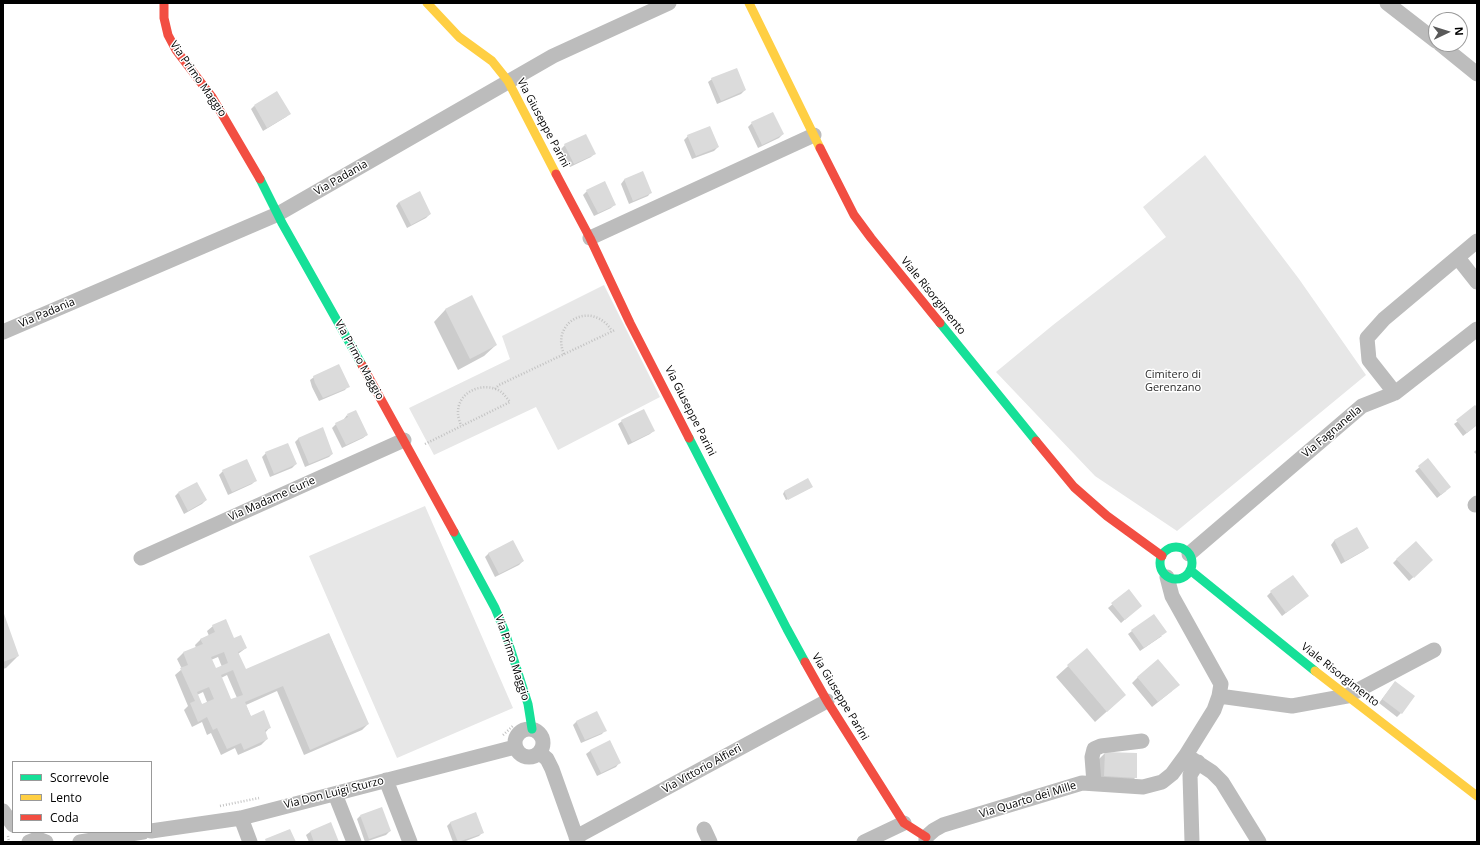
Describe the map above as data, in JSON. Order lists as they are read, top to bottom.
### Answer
{
  "streets": {
    "street": [
      "Via Primo Maggio",
      "Via Giuseppe Parini",
      "Via Padania",
      "Viale Risorgimento",
      "Via Fagnanella",
      "Via Madame Curie",
      "Via Vittorio Alfieri",
      "Via Don Luigi Sturzo",
      "Via Quarto dei Mille"
    ]
  },
  "crossings": [
    ["Via Primo Maggio", "Via Padania"],
    ["Via Primo Maggio", "Via Madame Curie"],
    ["Via Primo Maggio", "Via Don Luigi Sturzo"],
    ["Via Giuseppe Parini", "Via Padania"],
    ["Via Giuseppe Parini", "Via Vittorio Alfieri"],
    ["Via Giuseppe Parini", "Via Quarto dei Mille"],
    ["Viale Risorgimento", "Via Fagnanella"],
    ["Viale Risorgimento", "Via Quarto dei Mille"],
    ["Via Fagnanella", "Via Quarto dei Mille"]
  ],
  "parks": ["Cimitero di Gerenzano"],
  "legend": ["Scorrevole", "Lento", "Coda"],
  "north": "right"
}
